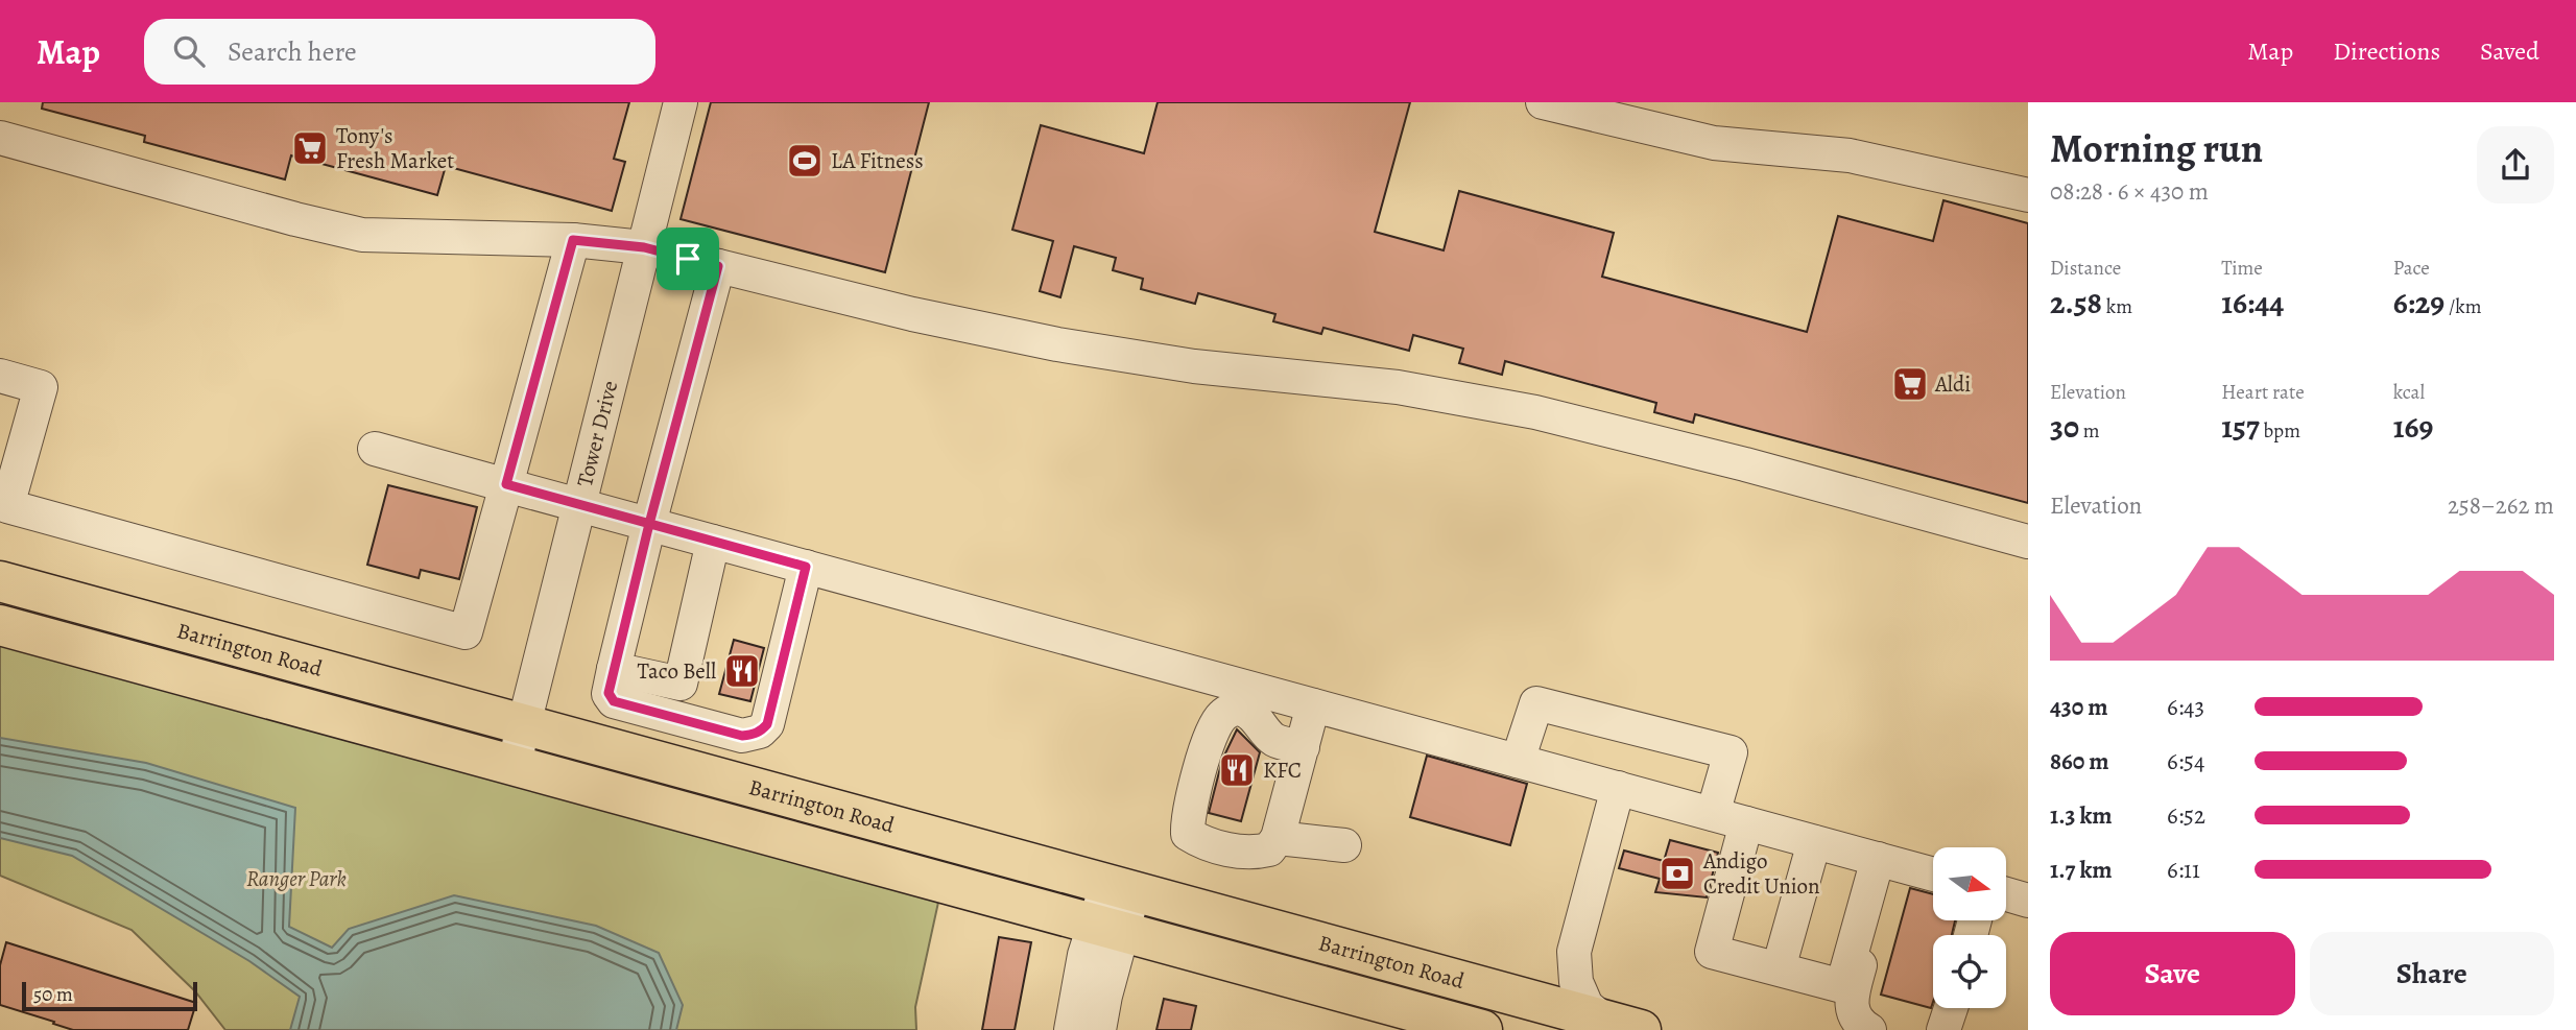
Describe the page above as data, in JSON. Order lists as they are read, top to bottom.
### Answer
{
  "streets": {
    "main road": ["Barrington Road"],
    "street": ["Tower Drive"]
  },
  "crossings": [
    ["Tower Drive", "Barrington Road"]
  ],
  "parks": ["Ranger Park"],
  "places": {
    "supermarket": ["Tony's Fresh Market", "Aldi"],
    "sports": ["LA Fitness"],
    "restaurant": ["Taco Bell", "KFC"],
    "bank": ["Andigo Credit Union"]
  },
  "scale_bar": "50 m",
  "north": "right",
  "page": {
    "header": "Map",
    "search": "Search here",
    "nav": ["Map", "Directions", "Saved"],
    "heading": ["Morning run", "08:28 · 6 × 430 m"],
    "stats": [
      ["Distance", "2.58 km"],
      ["Time", "16:44"],
      ["Pace", "6:29 /km"],
      ["Elevation", "30 m"],
      ["Heart rate", "157 bpm"],
      ["kcal", "169"]
    ],
    "chart": ["Elevation", "258–262 m"],
    "list": [
      {
        "name": "430 m",
        "note": "6:43"
      },
      {
        "name": "860 m",
        "note": "6:54"
      },
      {
        "name": "1.3 km",
        "note": "6:52"
      },
      {
        "name": "1.7 km",
        "note": "6:11"
      }
    ],
    "buttons": ["Save", "Share"],
    "scale": "50 m"
  }
}
